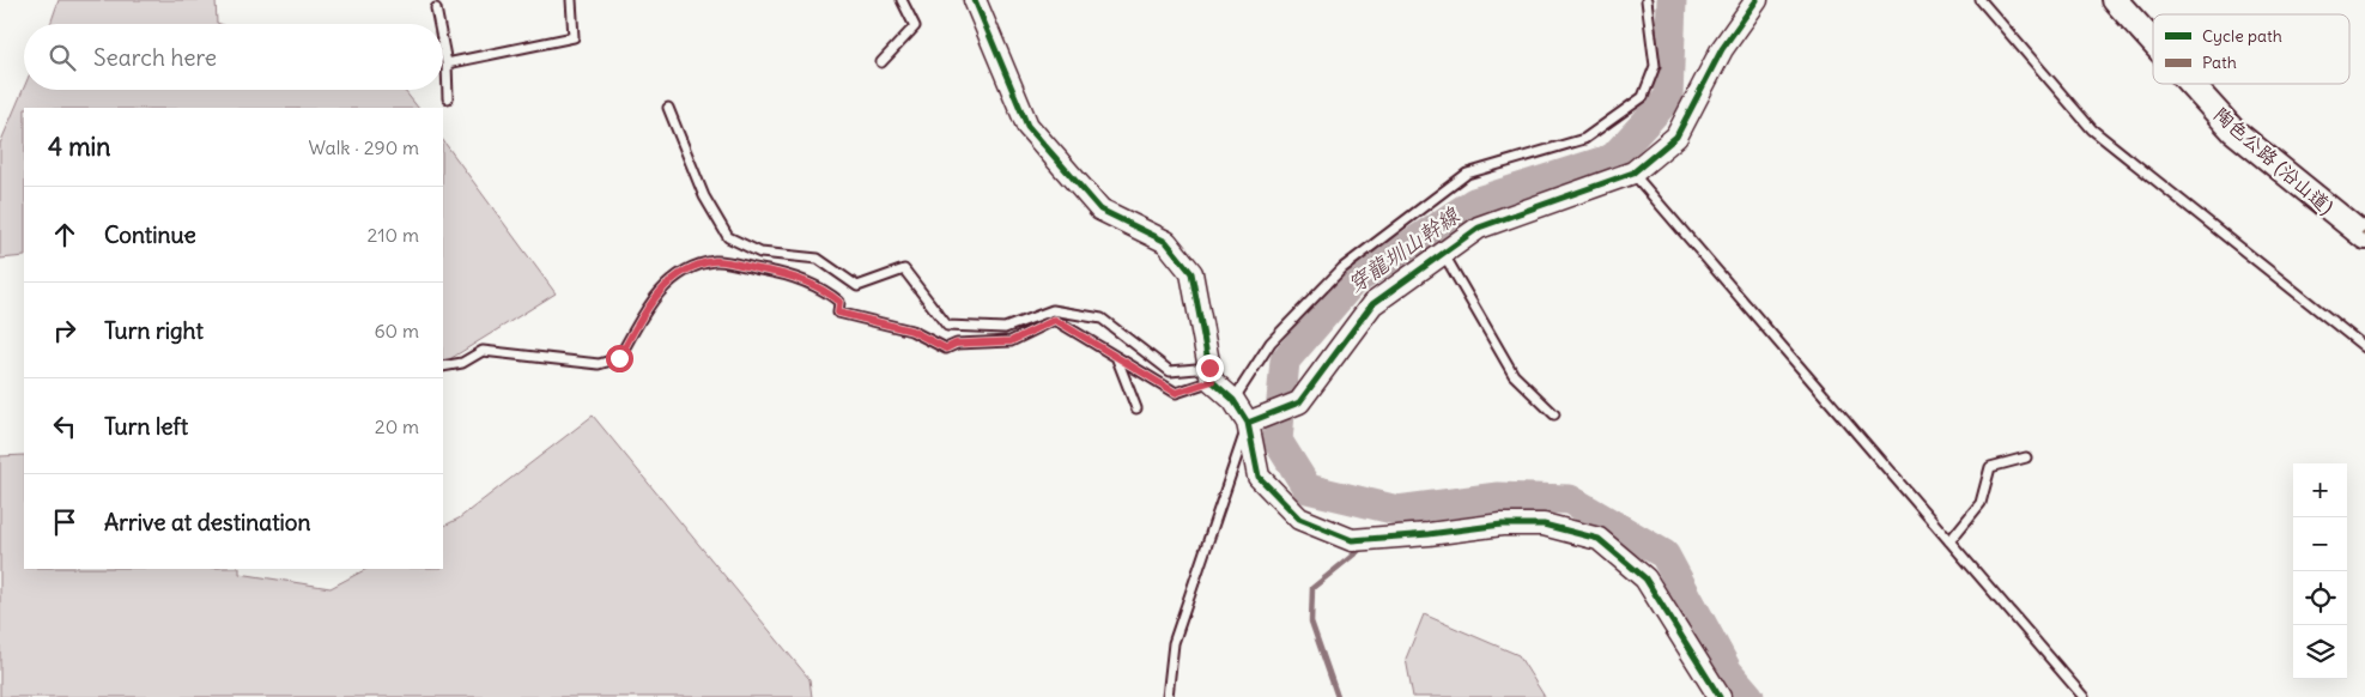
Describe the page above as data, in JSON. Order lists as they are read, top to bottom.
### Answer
{
  "streets": {
    "main road": ["陶色公路 (沿山道)"]
  },
  "water": ["穿龍圳山幹線"],
  "legend": ["Cycle path", "Path"],
  "page": {
    "search": "Search here",
    "heading": ["4 min", "Walk · 290 m"],
    "list": [
      ["Continue", "210 m"],
      ["Turn right", "60 m"],
      ["Turn left", "20 m"],
      "Arrive at destination"
    ],
    "map_buttons": ["+", "−"]
  }
}
